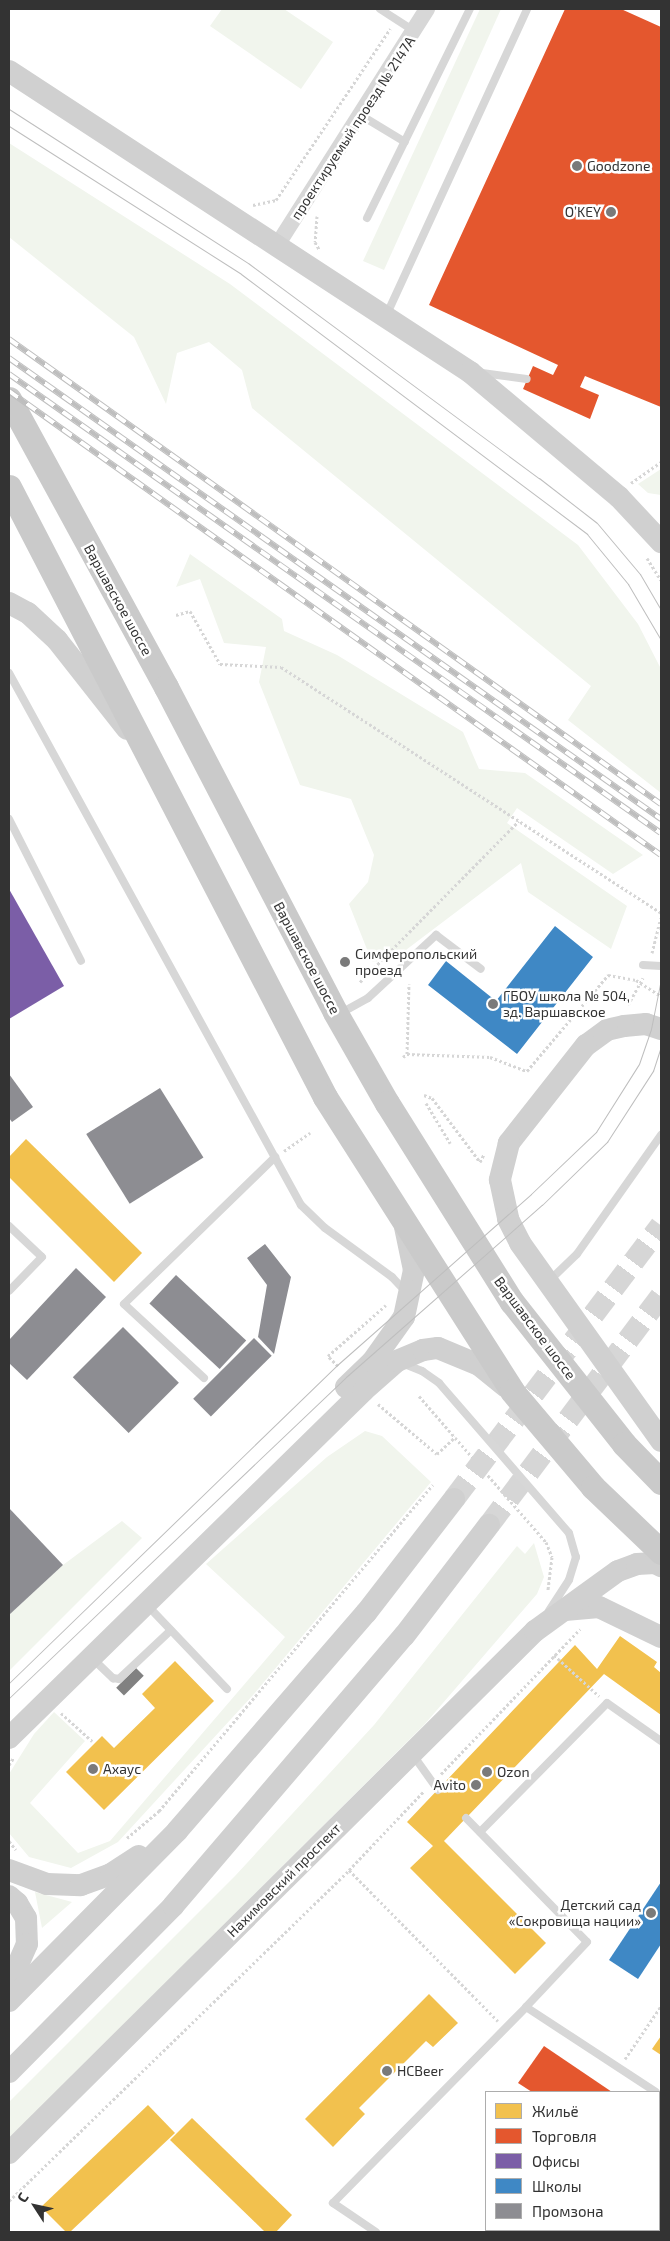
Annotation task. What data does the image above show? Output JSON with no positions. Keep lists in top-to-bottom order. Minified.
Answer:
{"streets":{"main road":["Варшавское шоссе","Нахимовский проспект"],"street":["проектируемый проезд № 2147А"]},"places":["Goodzone","O’KEY","Симферопольский проезд","ГБОУ школа № 504, зд. Варшавское","Ахаус","Ozon","Avito","Детский сад «Сокровища нации»","HCBeer"],"legend":["Жильё","Торговля","Офисы","Школы","Промзона"],"north":"top left"}
